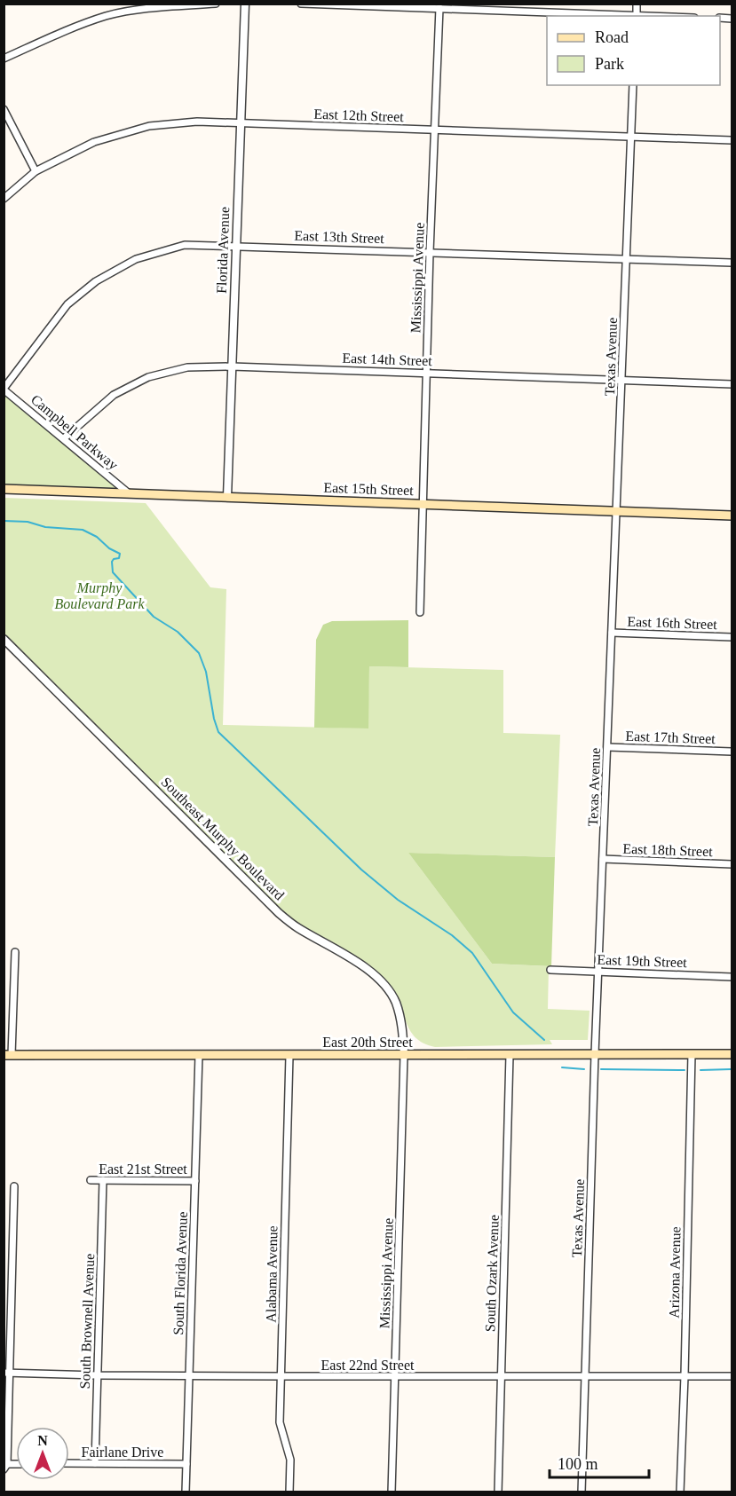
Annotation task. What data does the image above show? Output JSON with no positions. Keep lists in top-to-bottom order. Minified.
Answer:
{"streets":{"main road":["East 15th Street","East 20th Street"],"street":["East 12th Street","East 13th Street","Florida Avenue","Mississippi Avenue","Texas Avenue","East 14th Street","Campbell Parkway","East 16th Street","East 17th Street","Southeast Murphy Boulevard","East 18th Street","East 19th Street","East 21st Street","Arizona Avenue","South Florida Avenue","South Ozark Avenue","Alabama Avenue","South Brownell Avenue","East 22nd Street","Fairlane Drive"]},"crossings":[["East 12th Street","Florida Avenue"],["East 12th Street","Mississippi Avenue"],["East 12th Street","Texas Avenue"],["East 13th Street","Florida Avenue"],["East 13th Street","Mississippi Avenue"],["East 13th Street","Texas Avenue"],["East 13th Street","Campbell Parkway"],["Florida Avenue","East 14th Street"],["Florida Avenue","East 15th Street"],["Mississippi Avenue","East 14th Street"],["Mississippi Avenue","East 15th Street"],["Mississippi Avenue","Southeast Murphy Boulevard"],["Mississippi Avenue","East 20th Street"],["Mississippi Avenue","East 22nd Street"],["Texas Avenue","East 14th Street"],["Texas Avenue","East 15th Street"],["Texas Avenue","East 16th Street"],["Texas Avenue","East 17th Street"],["Texas Avenue","East 18th Street"],["Texas Avenue","East 19th Street"],["Texas Avenue","East 20th Street"],["Texas Avenue","East 22nd Street"],["East 14th Street","Campbell Parkway"],["Campbell Parkway","East 15th Street"],["Southeast Murphy Boulevard","East 20th Street"],["East 20th Street","Arizona Avenue"],["East 20th Street","South Florida Avenue"],["East 20th Street","South Ozark Avenue"],["East 20th Street","Alabama Avenue"],["East 21st Street","South Florida Avenue"],["East 21st Street","South Brownell Avenue"],["Arizona Avenue","East 22nd Street"],["South Florida Avenue","East 22nd Street"],["South Florida Avenue","Fairlane Drive"],["South Ozark Avenue","East 22nd Street"],["Alabama Avenue","East 22nd Street"],["South Brownell Avenue","East 22nd Street"],["South Brownell Avenue","Fairlane Drive"]],"parks":["Murphy Boulevard Park"],"legend":["Road","Park"],"scale_bar":"100 m","north":"top"}
